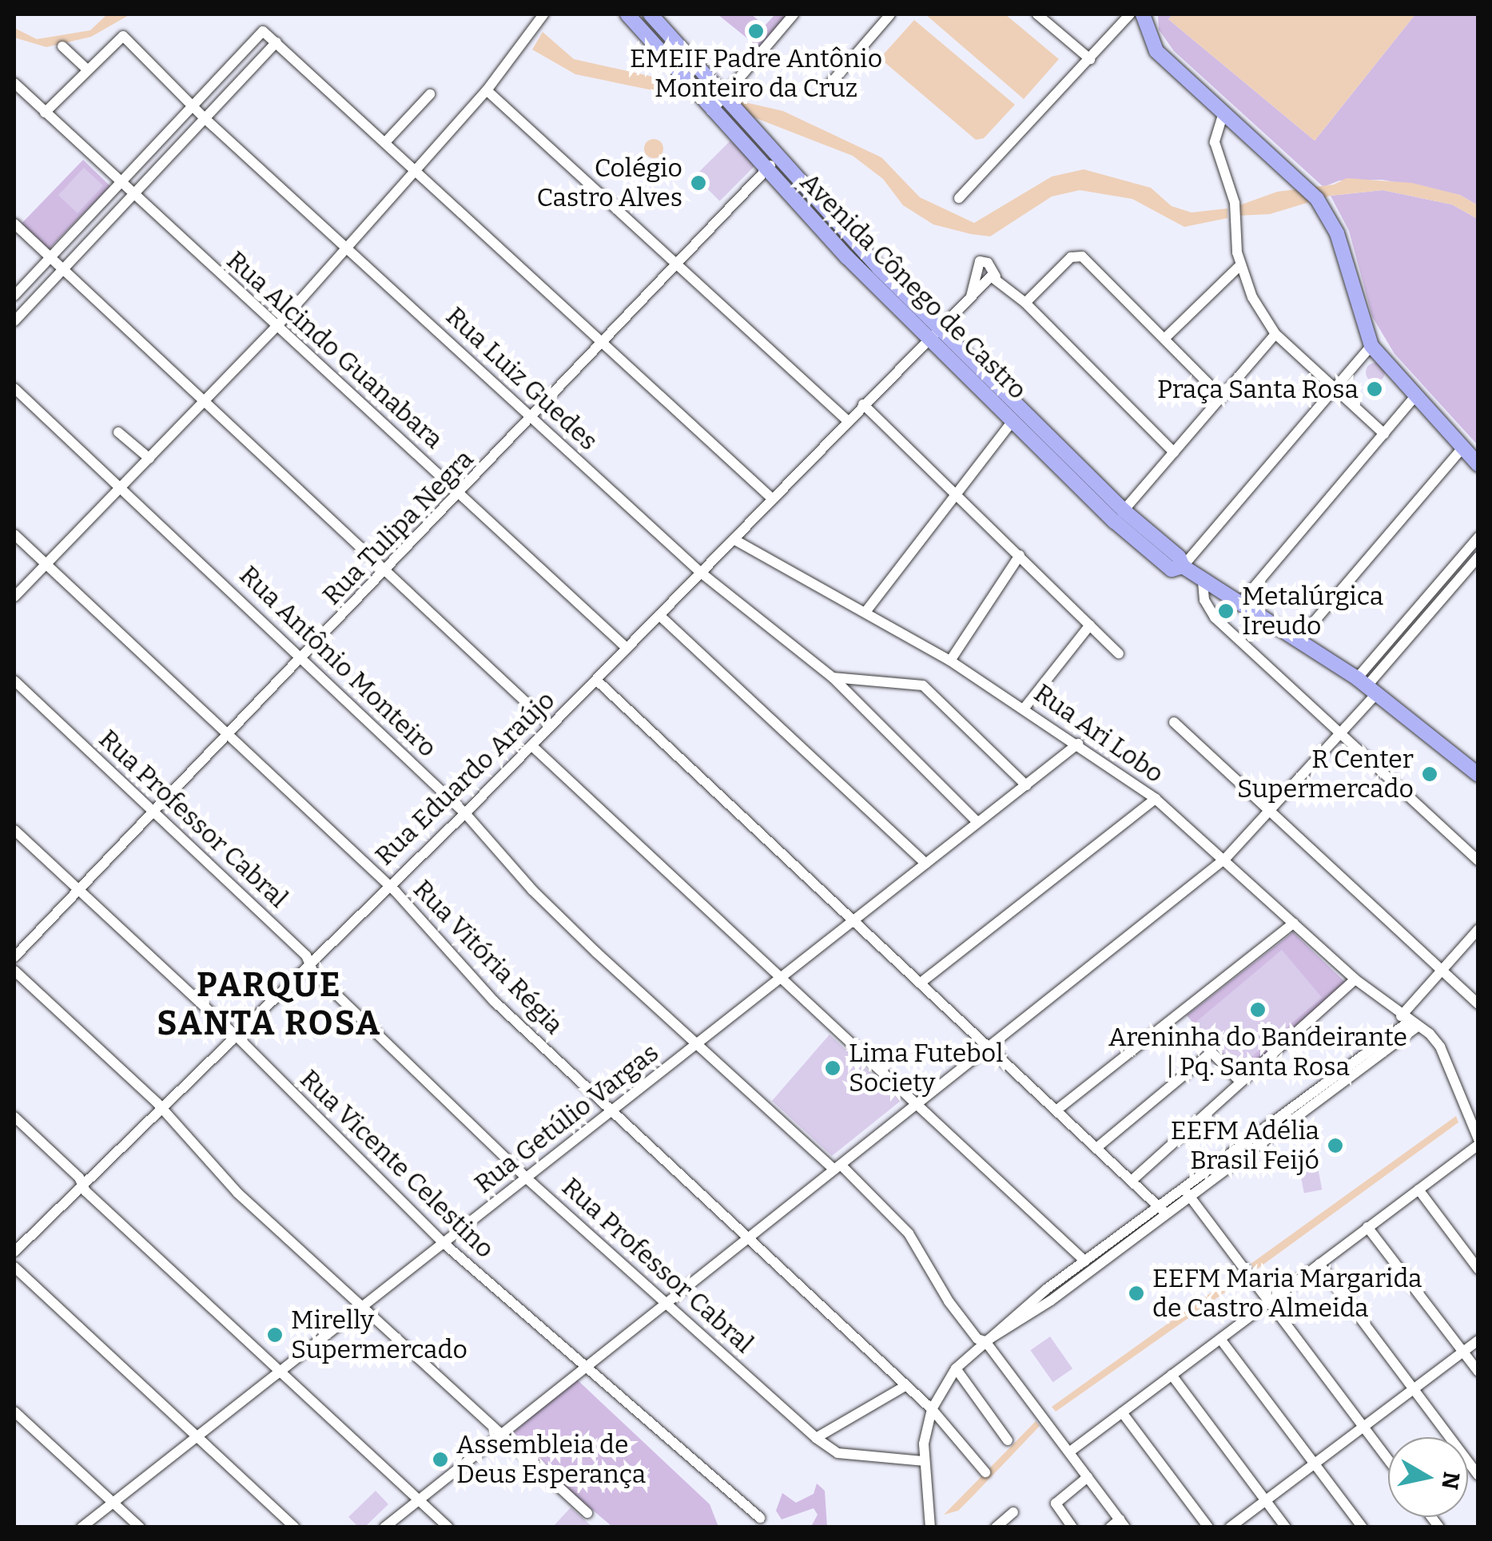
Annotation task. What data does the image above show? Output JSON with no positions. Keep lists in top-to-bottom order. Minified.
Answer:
{"streets":{"main road":["Avenida Cônego de Castro"],"street":["Rua Alcindo Guanabara","Rua Luiz Guedes","Rua Tulipa Negra","Rua Antônio Monteiro","Rua Ari Lobo","Rua Eduardo Araújo","Rua Professor Cabral","Rua Vitória Régia","Rua Getúlio Vargas","Rua Vicente Celestino"]},"crossings":[["Avenida Cônego de Castro","Rua Tulipa Negra"],["Avenida Cônego de Castro","Rua Eduardo Araújo"],["Rua Alcindo Guanabara","Rua Luiz Guedes"],["Rua Alcindo Guanabara","Rua Tulipa Negra"],["Rua Alcindo Guanabara","Rua Eduardo Araújo"],["Rua Luiz Guedes","Rua Tulipa Negra"],["Rua Luiz Guedes","Rua Eduardo Araújo"],["Rua Luiz Guedes","Rua Getúlio Vargas"],["Rua Tulipa Negra","Rua Antônio Monteiro"],["Rua Tulipa Negra","Rua Professor Cabral"],["Rua Tulipa Negra","Rua Vitória Régia"],["Rua Tulipa Negra","Rua Vicente Celestino"],["Rua Antônio Monteiro","Rua Eduardo Araújo"],["Rua Antônio Monteiro","Rua Getúlio Vargas"],["Rua Ari Lobo","Rua Eduardo Araújo"],["Rua Ari Lobo","Rua Getúlio Vargas"],["Rua Eduardo Araújo","Rua Professor Cabral"],["Rua Eduardo Araújo","Rua Vitória Régia"],["Rua Eduardo Araújo","Rua Vicente Celestino"],["Rua Professor Cabral","Rua Getúlio Vargas"],["Rua Vitória Régia","Rua Getúlio Vargas"],["Rua Getúlio Vargas","Rua Vicente Celestino"]],"districts":["PARQUE SANTA ROSA"],"places":["EMEIF Padre Antônio Monteiro da Cruz","Colégio Castro Alves","Praça Santa Rosa","Metalúrgica Ireudo","R Center Supermercado","Areninha do Bandeirante | Pq. Santa Rosa","Lima Futebol Society","EEFM Adélia Brasil Feijó","EEFM Maria Margarida de Castro Almeida","Mirelly Supermercado","Assembleia de Deus Esperança"],"north":"right"}
